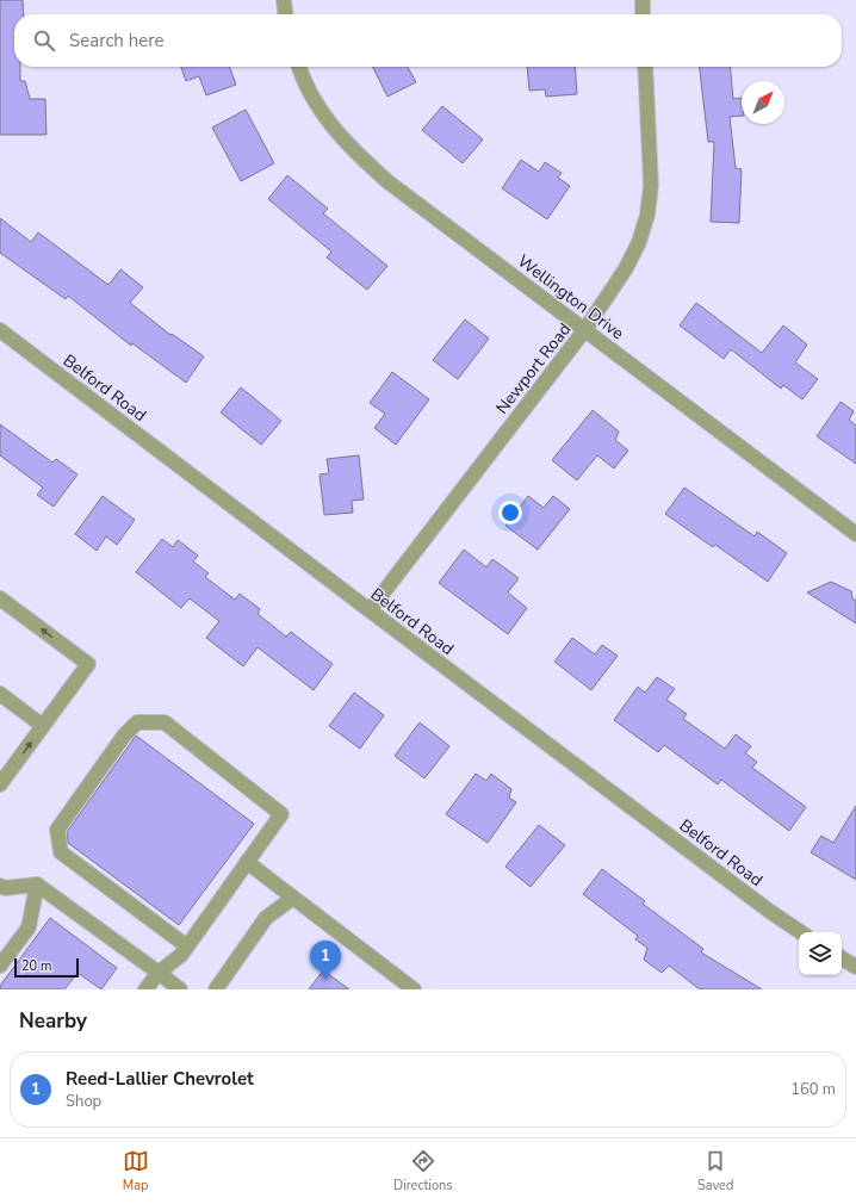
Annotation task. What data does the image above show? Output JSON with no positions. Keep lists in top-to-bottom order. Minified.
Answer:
{"streets":{"street":["Wellington Drive","Newport Road","Belford Road"]},"crossings":[["Wellington Drive","Newport Road"],["Newport Road","Belford Road"]],"scale_bar":"20 m","north":"top right","page":{"search":"Search here","pins":"1","scale":"20 m","heading":"Nearby","list":[{"mark":"1","name":"Reed-Lallier Chevrolet","note":"Shop","value":"160 m"}],"nav":["Map","Directions","Saved"]}}
